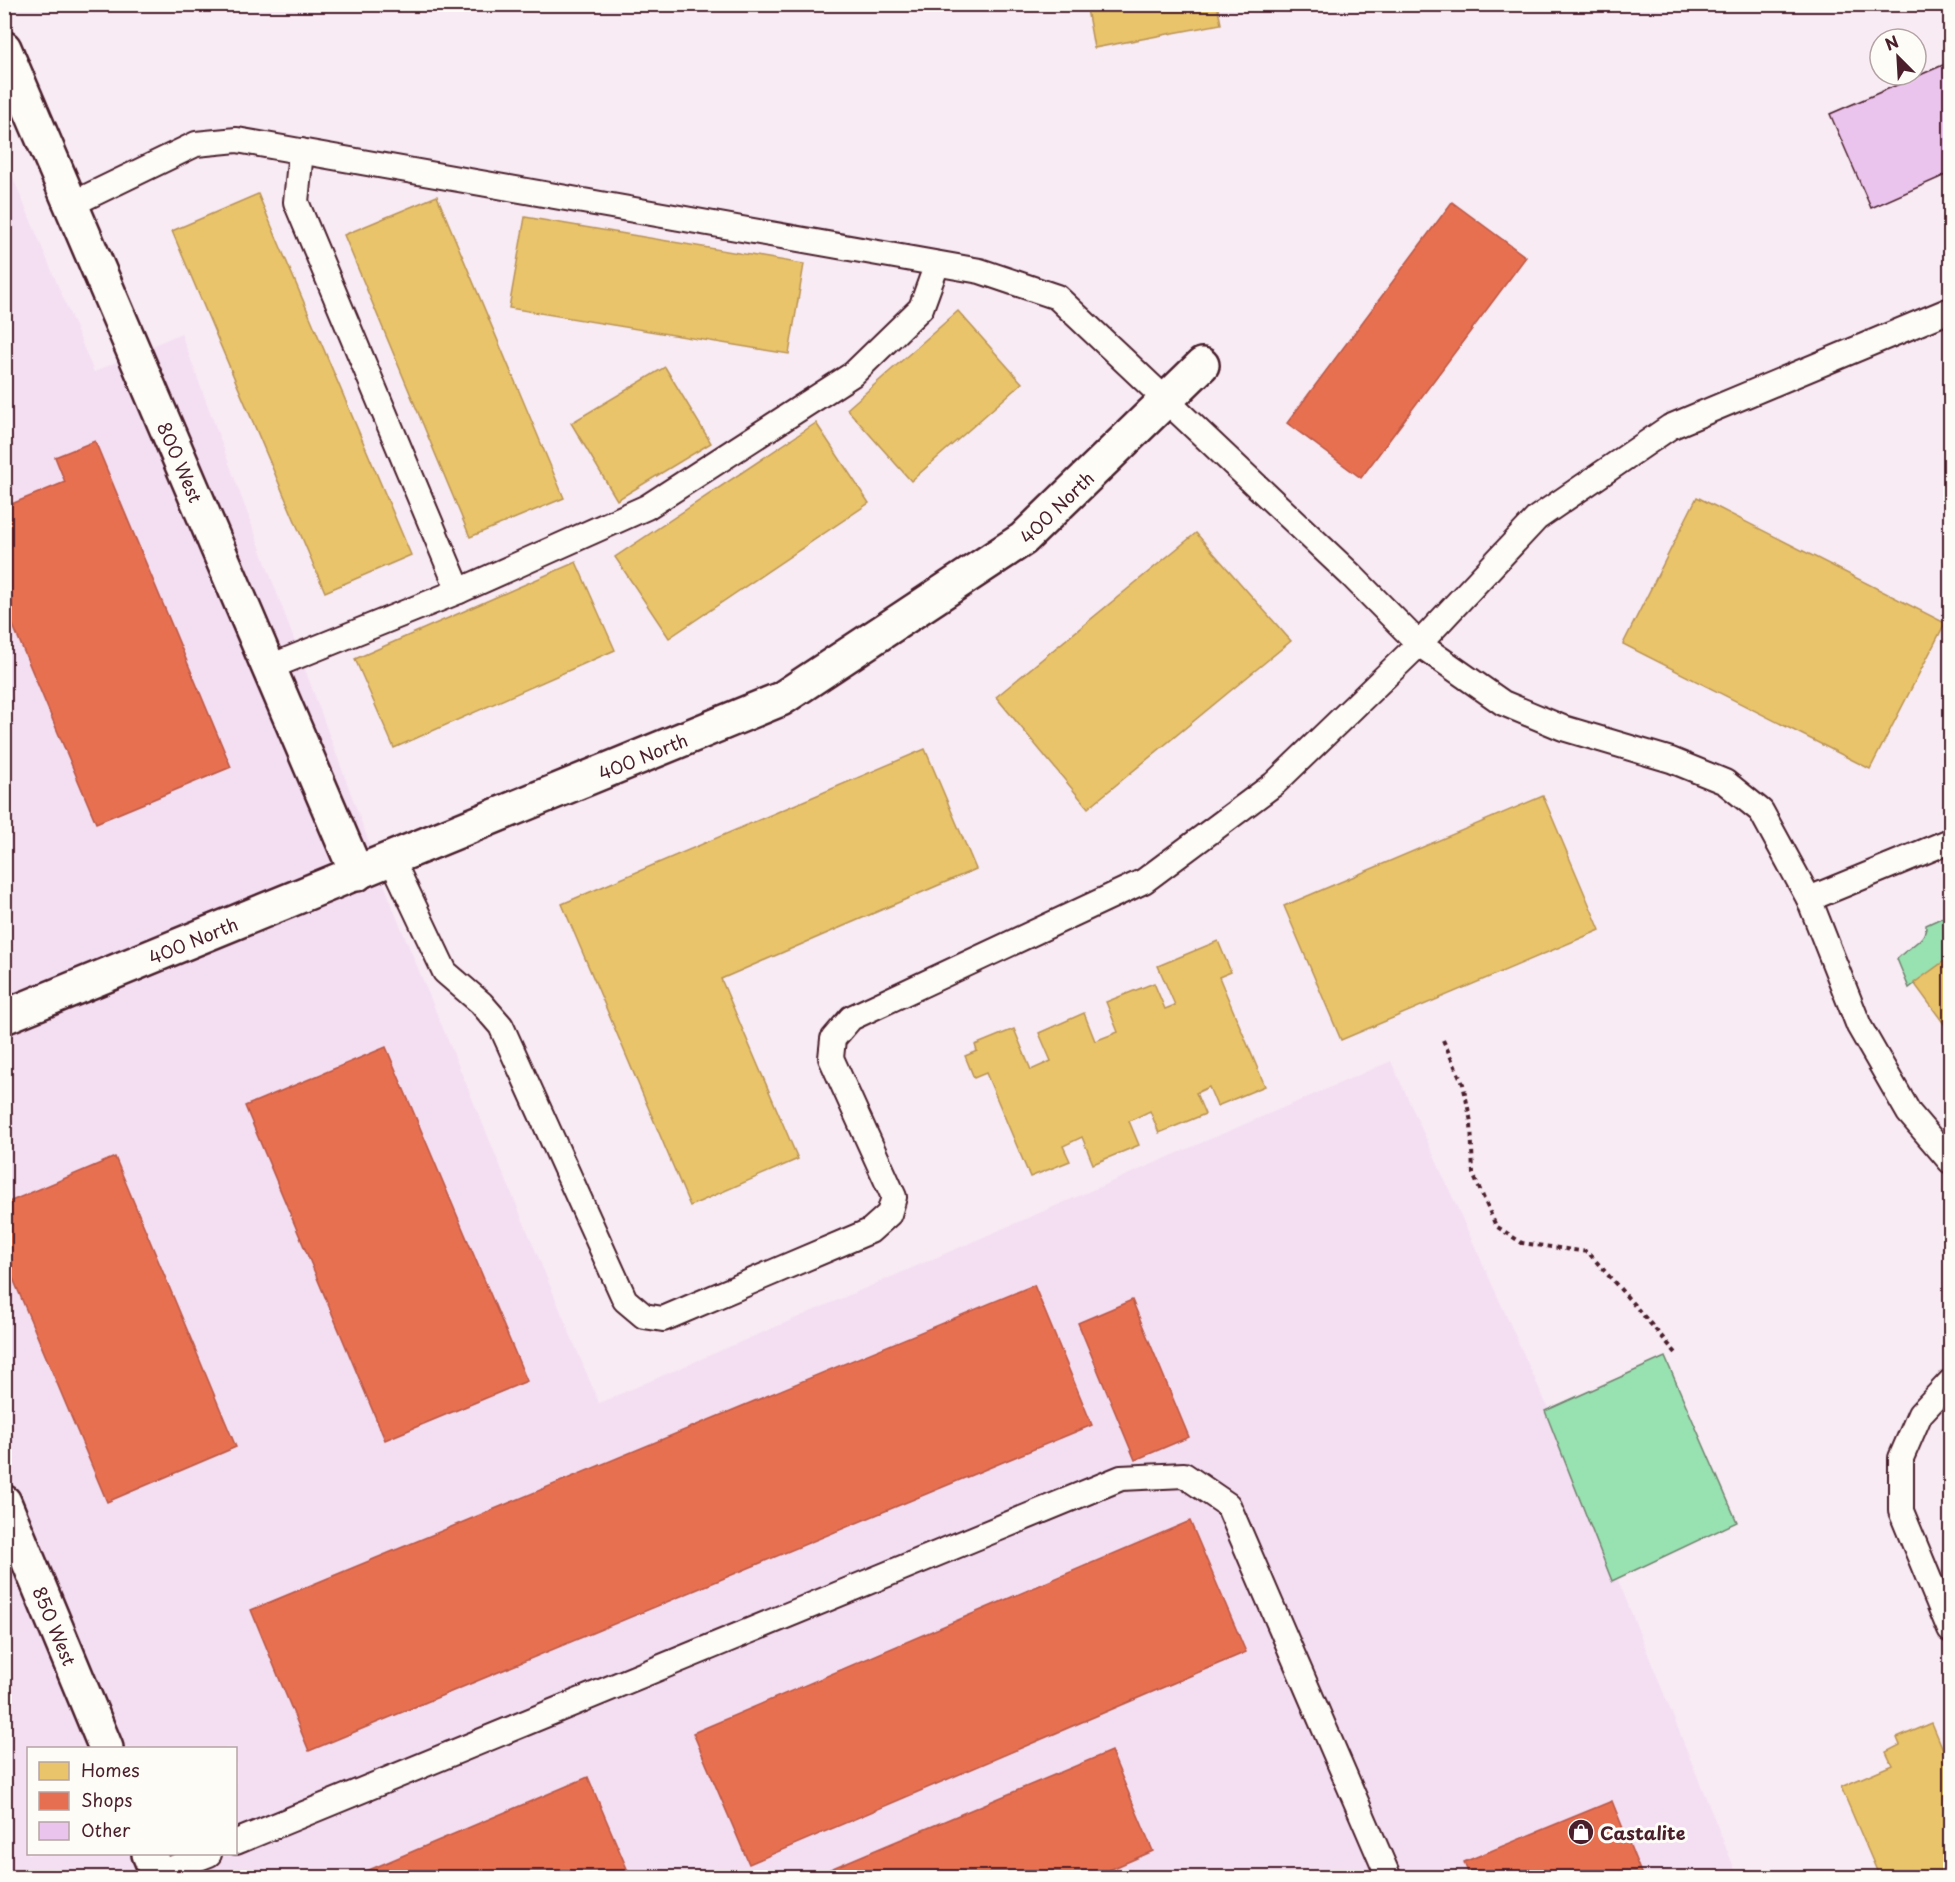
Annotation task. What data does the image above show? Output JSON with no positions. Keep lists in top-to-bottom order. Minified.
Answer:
{"streets":{"street":["800 West","400 North","850 West"]},"crossings":[["800 West","400 North"]],"places":{"shop":["Castalite"]},"legend":["Homes","Shops","Other"],"north":"top left"}
